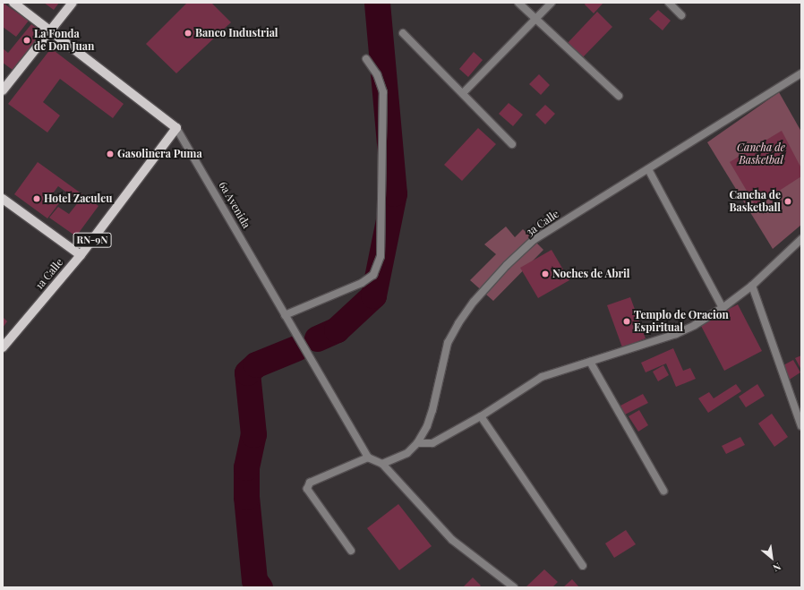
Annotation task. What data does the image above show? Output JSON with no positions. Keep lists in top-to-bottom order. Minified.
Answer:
{"streets":{"main road":["6a Avenida","RN-9N","1a Calle"],"street":["3a Calle"]},"crossings":[["6a Avenida","1a Calle"]],"parks":["Cancha de Basketbal"],"places":["Banco Industrial","La Fonda de Don Juan","Gasolinera Puma","Hotel Zaculeu","Cancha de Basketball","Noches de Abril","Templo de Oracion Espiritual"],"north":"bottom right"}
